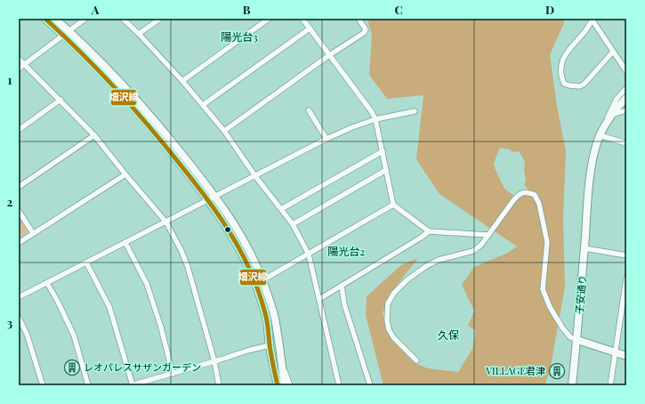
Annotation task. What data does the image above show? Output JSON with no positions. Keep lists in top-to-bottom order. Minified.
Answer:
{"streets":{"street":["子安通り"]},"districts":["陽光台3","陽光台2","久保"],"places":{"building":["レオパレスサザンガーデン","VILLAGE君津"]},"lines":["transit line 畑沢線"],"grid":{"columns":["A","B","C","D"],"rows":["1","2","3"]}}
